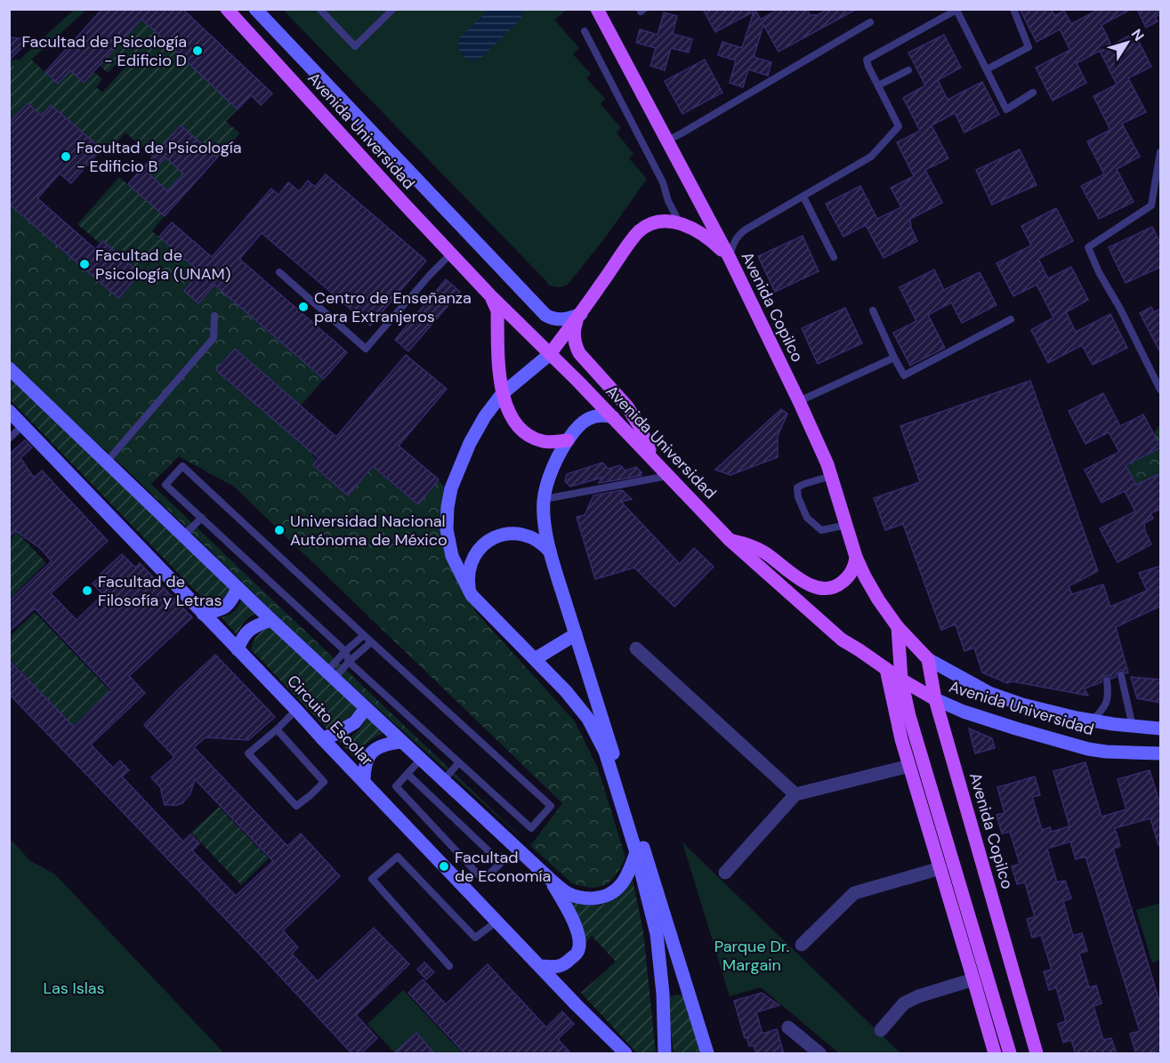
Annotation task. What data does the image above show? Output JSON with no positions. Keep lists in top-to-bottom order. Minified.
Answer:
{"streets":{"main road":["Avenida Universidad","Avenida Copilco"],"street":["Circuito Escolar"]},"crossings":[["Avenida Universidad","Avenida Copilco"]],"parks":["Parque Dr. Margain","Las Islas"],"places":["Facultad de Psicología - Edificio D","Facultad de Psicología - Edificio B","Facultad de Psicología (UNAM)","Centro de Enseñanza para Extranjeros","Universidad Nacional Autónoma de México","Facultad de Filosofía y Letras","Facultad de Economía"],"north":"top right"}
